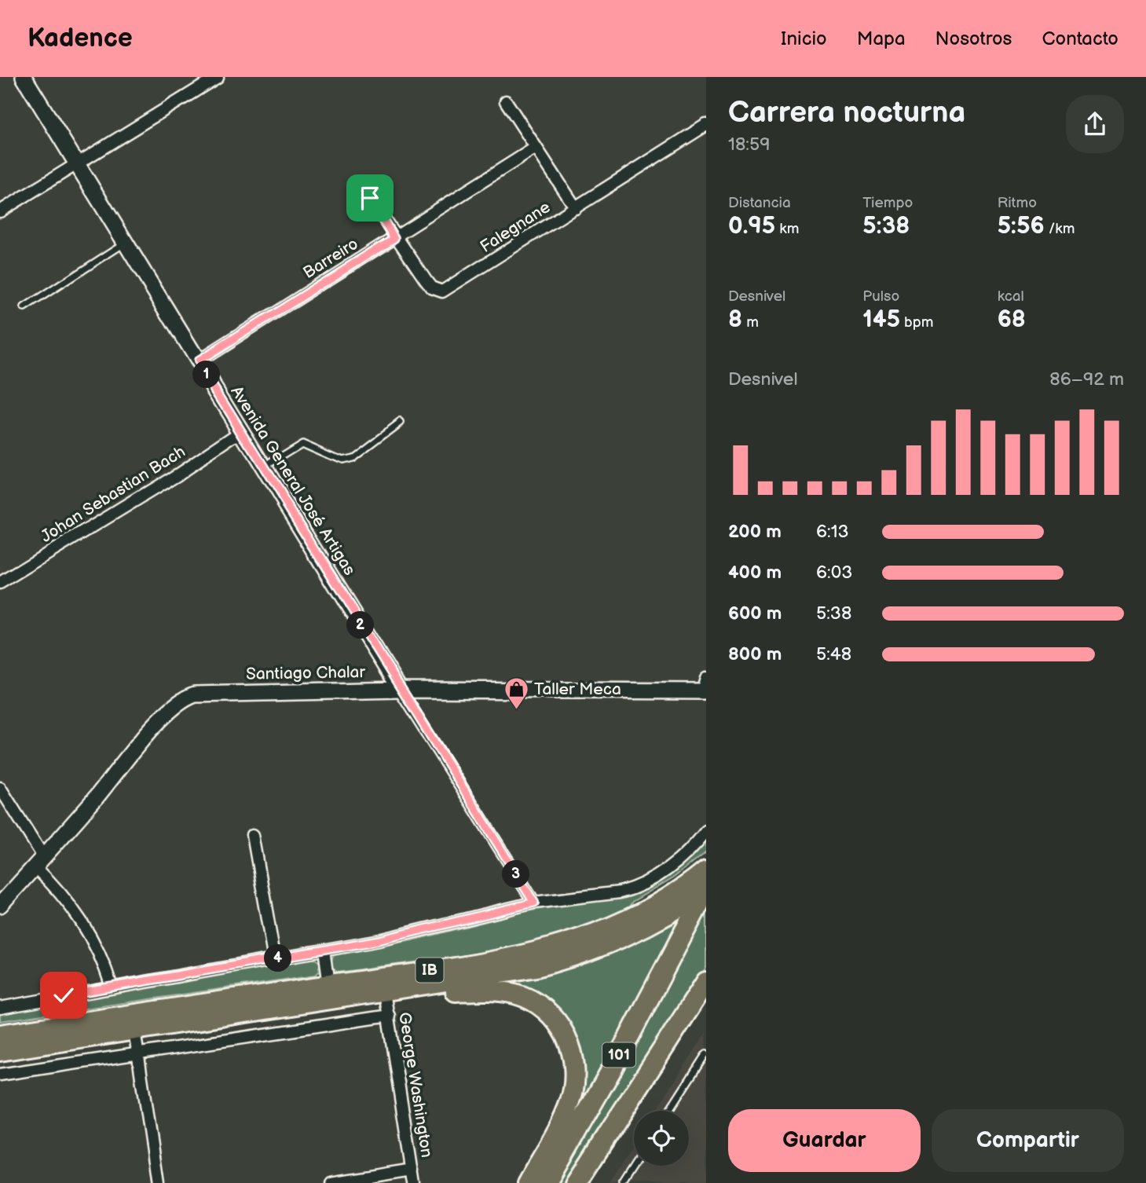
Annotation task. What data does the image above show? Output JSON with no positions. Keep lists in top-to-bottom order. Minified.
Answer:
{"streets":{"highway":["IB","101"],"street":["Falegnane","Barreiro","Avenida General José Artigas","Johan Sebastian Bach","Santiago Chalar","George Washington"]},"crossings":[["Falegnane","Barreiro"],["Barreiro","Avenida General José Artigas"],["Avenida General José Artigas","Johan Sebastian Bach"],["Avenida General José Artigas","Santiago Chalar"],["IB","101"],["IB","George Washington"]],"places":{"shop":["Taller Meca"]},"page":{"header":"Kadence","nav":["Inicio","Mapa","Nosotros","Contacto"],"heading":["Carrera nocturna","18:59"],"stats":[["Distancia","0.95 km"],["Tiempo","5:38"],["Ritmo","5:56 /km"],["Desnivel","8 m"],["Pulso","145 bpm"],["kcal","68"]],"chart":["Desnivel","86–92 m"],"pins":["1","2","3","4"],"list":[{"name":"200 m","note":"6:13"},{"name":"400 m","note":"6:03"},{"name":"600 m","note":"5:38"},{"name":"800 m","note":"5:48"}],"buttons":["Guardar","Compartir"]}}
